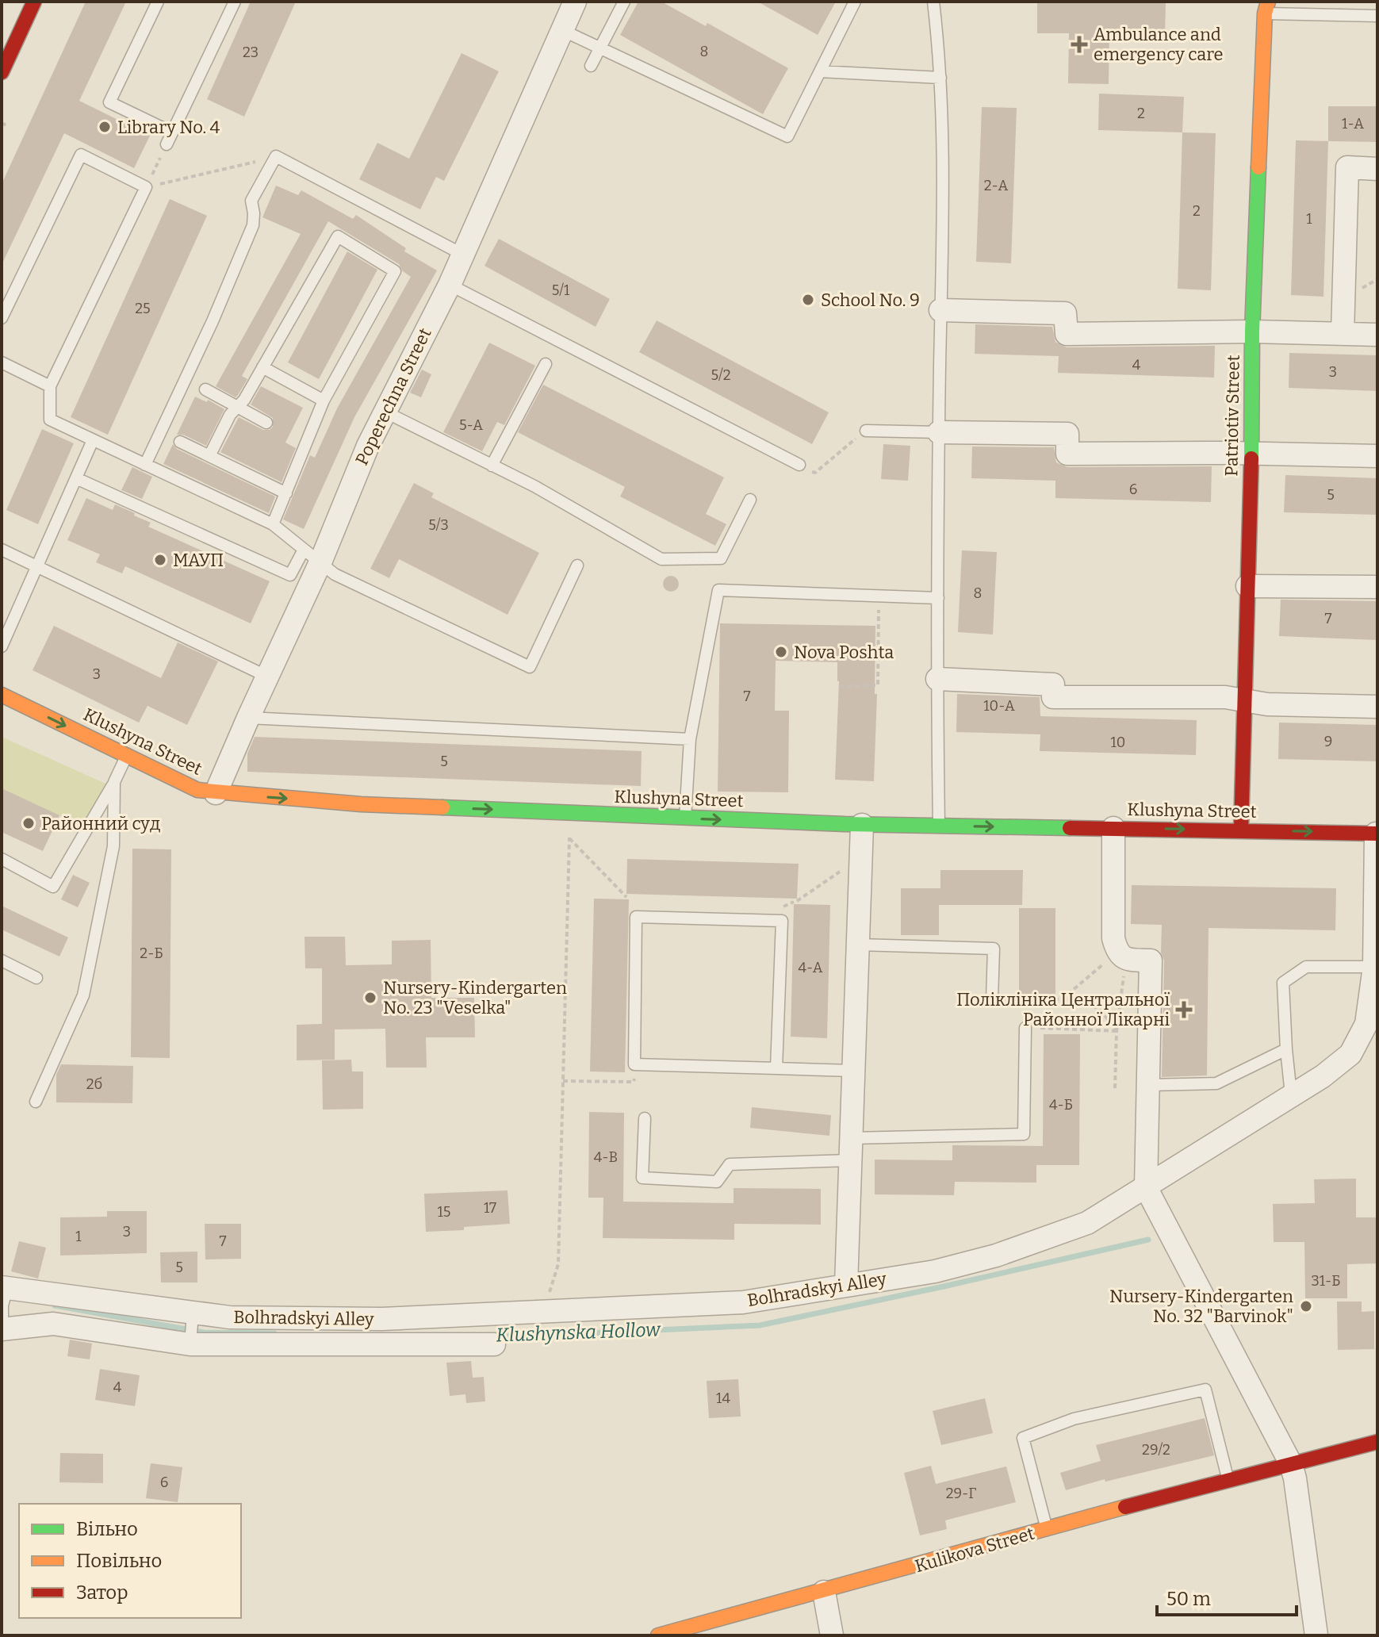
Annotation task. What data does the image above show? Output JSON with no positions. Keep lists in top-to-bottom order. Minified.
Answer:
{"streets":{"street":["Poperechna Street","Patriotiv Street","Klushyna Street","Bolhradskyi Alley","Kulikova Street"]},"crossings":[["Poperechna Street","Klushyna Street"],["Patriotiv Street","Klushyna Street"],["Klushyna Street","Bolhradskyi Alley"]],"one_way":["Klushyna Street"],"water":["Klushynska Hollow"],"places":{"health":["Ambulance and emergency care","Поліклініка Центральної Районної Лікарні"],"other":["Library No. 4","School No. 9","МАУП","Nova Poshta","Районний суд","Nursery-Kindergarten No. 23 \"Veselka\"","Nursery-Kindergarten No. 32 \"Barvinok\""]},"house_numbers":["8","23","2","1-А","2-А","2","1","5/1","25","4","3","5/2","5-А","6","5","5/3","8","7","3","7","10-А","9","10","5","2-Б","4-А","2б","4-Б","4-В","17","15","3","1","7","5","31-Б","4","14","29/2","6","29-Г"],"legend":["Вільно","Повільно","Затор"],"scale_bar":"50 m"}
